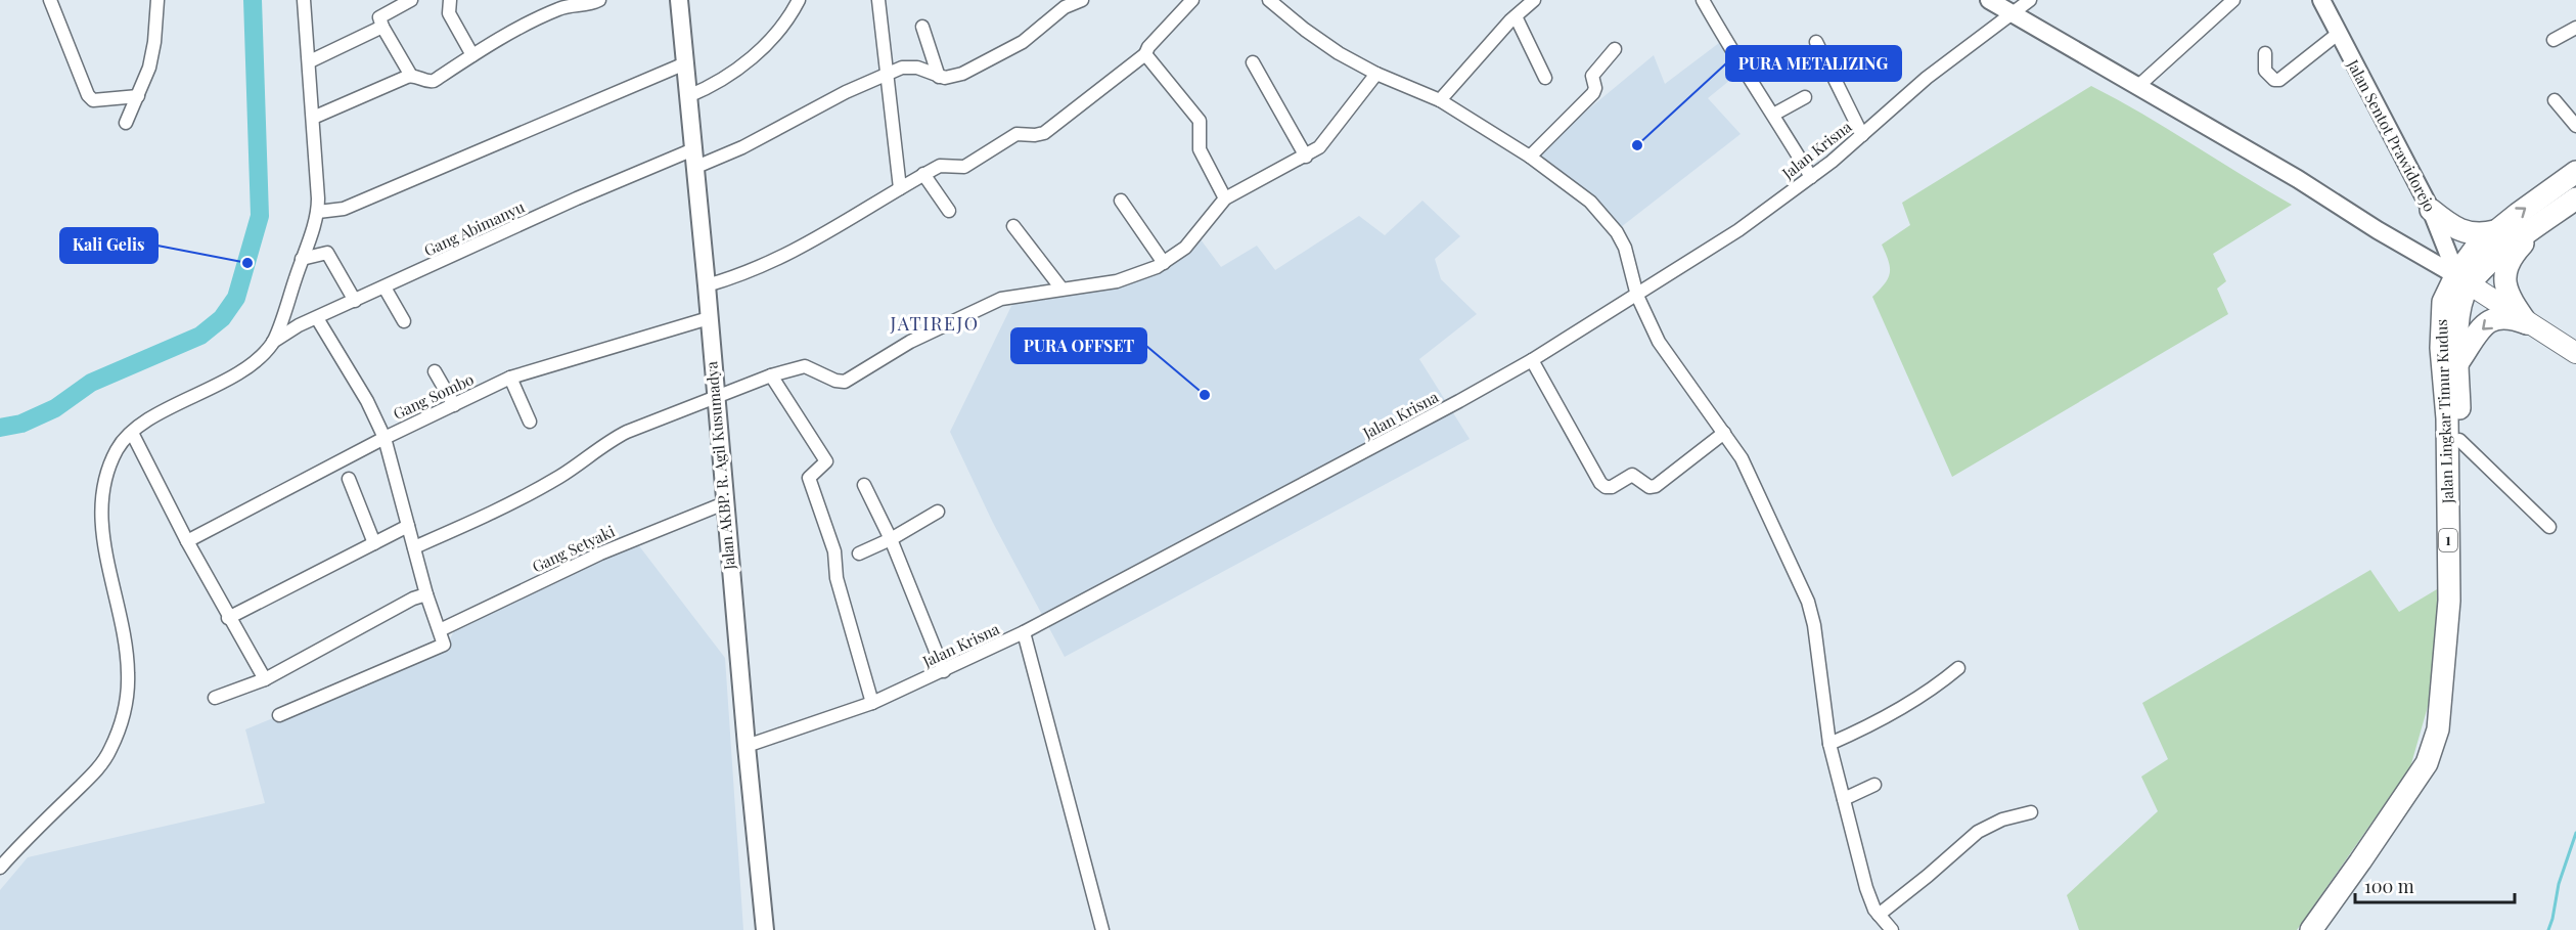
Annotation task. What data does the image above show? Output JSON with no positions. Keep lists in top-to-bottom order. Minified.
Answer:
{"streets":{"highway":["Jalan Lingkar Timur Kudus","1"],"main road":["Jalan Sentot Prawidorejo","Jalan AKBP. R. Agil Kusumadya"],"street":["Jalan Krisna","Gang Abimanyu","Gang Sombo","Gang Setyaki"]},"crossings":[["Jalan Sentot Prawidorejo","Jalan Lingkar Timur Kudus"],["Jalan Krisna","Jalan AKBP. R. Agil Kusumadya"],["Gang Abimanyu","Jalan AKBP. R. Agil Kusumadya"],["Gang Sombo","Jalan AKBP. R. Agil Kusumadya"],["Jalan AKBP. R. Agil Kusumadya","Gang Setyaki"]],"districts":["JATIREJO"],"places":["PURA METALIZING","Kali Gelis","PURA OFFSET"],"scale_bar":"100 m"}
